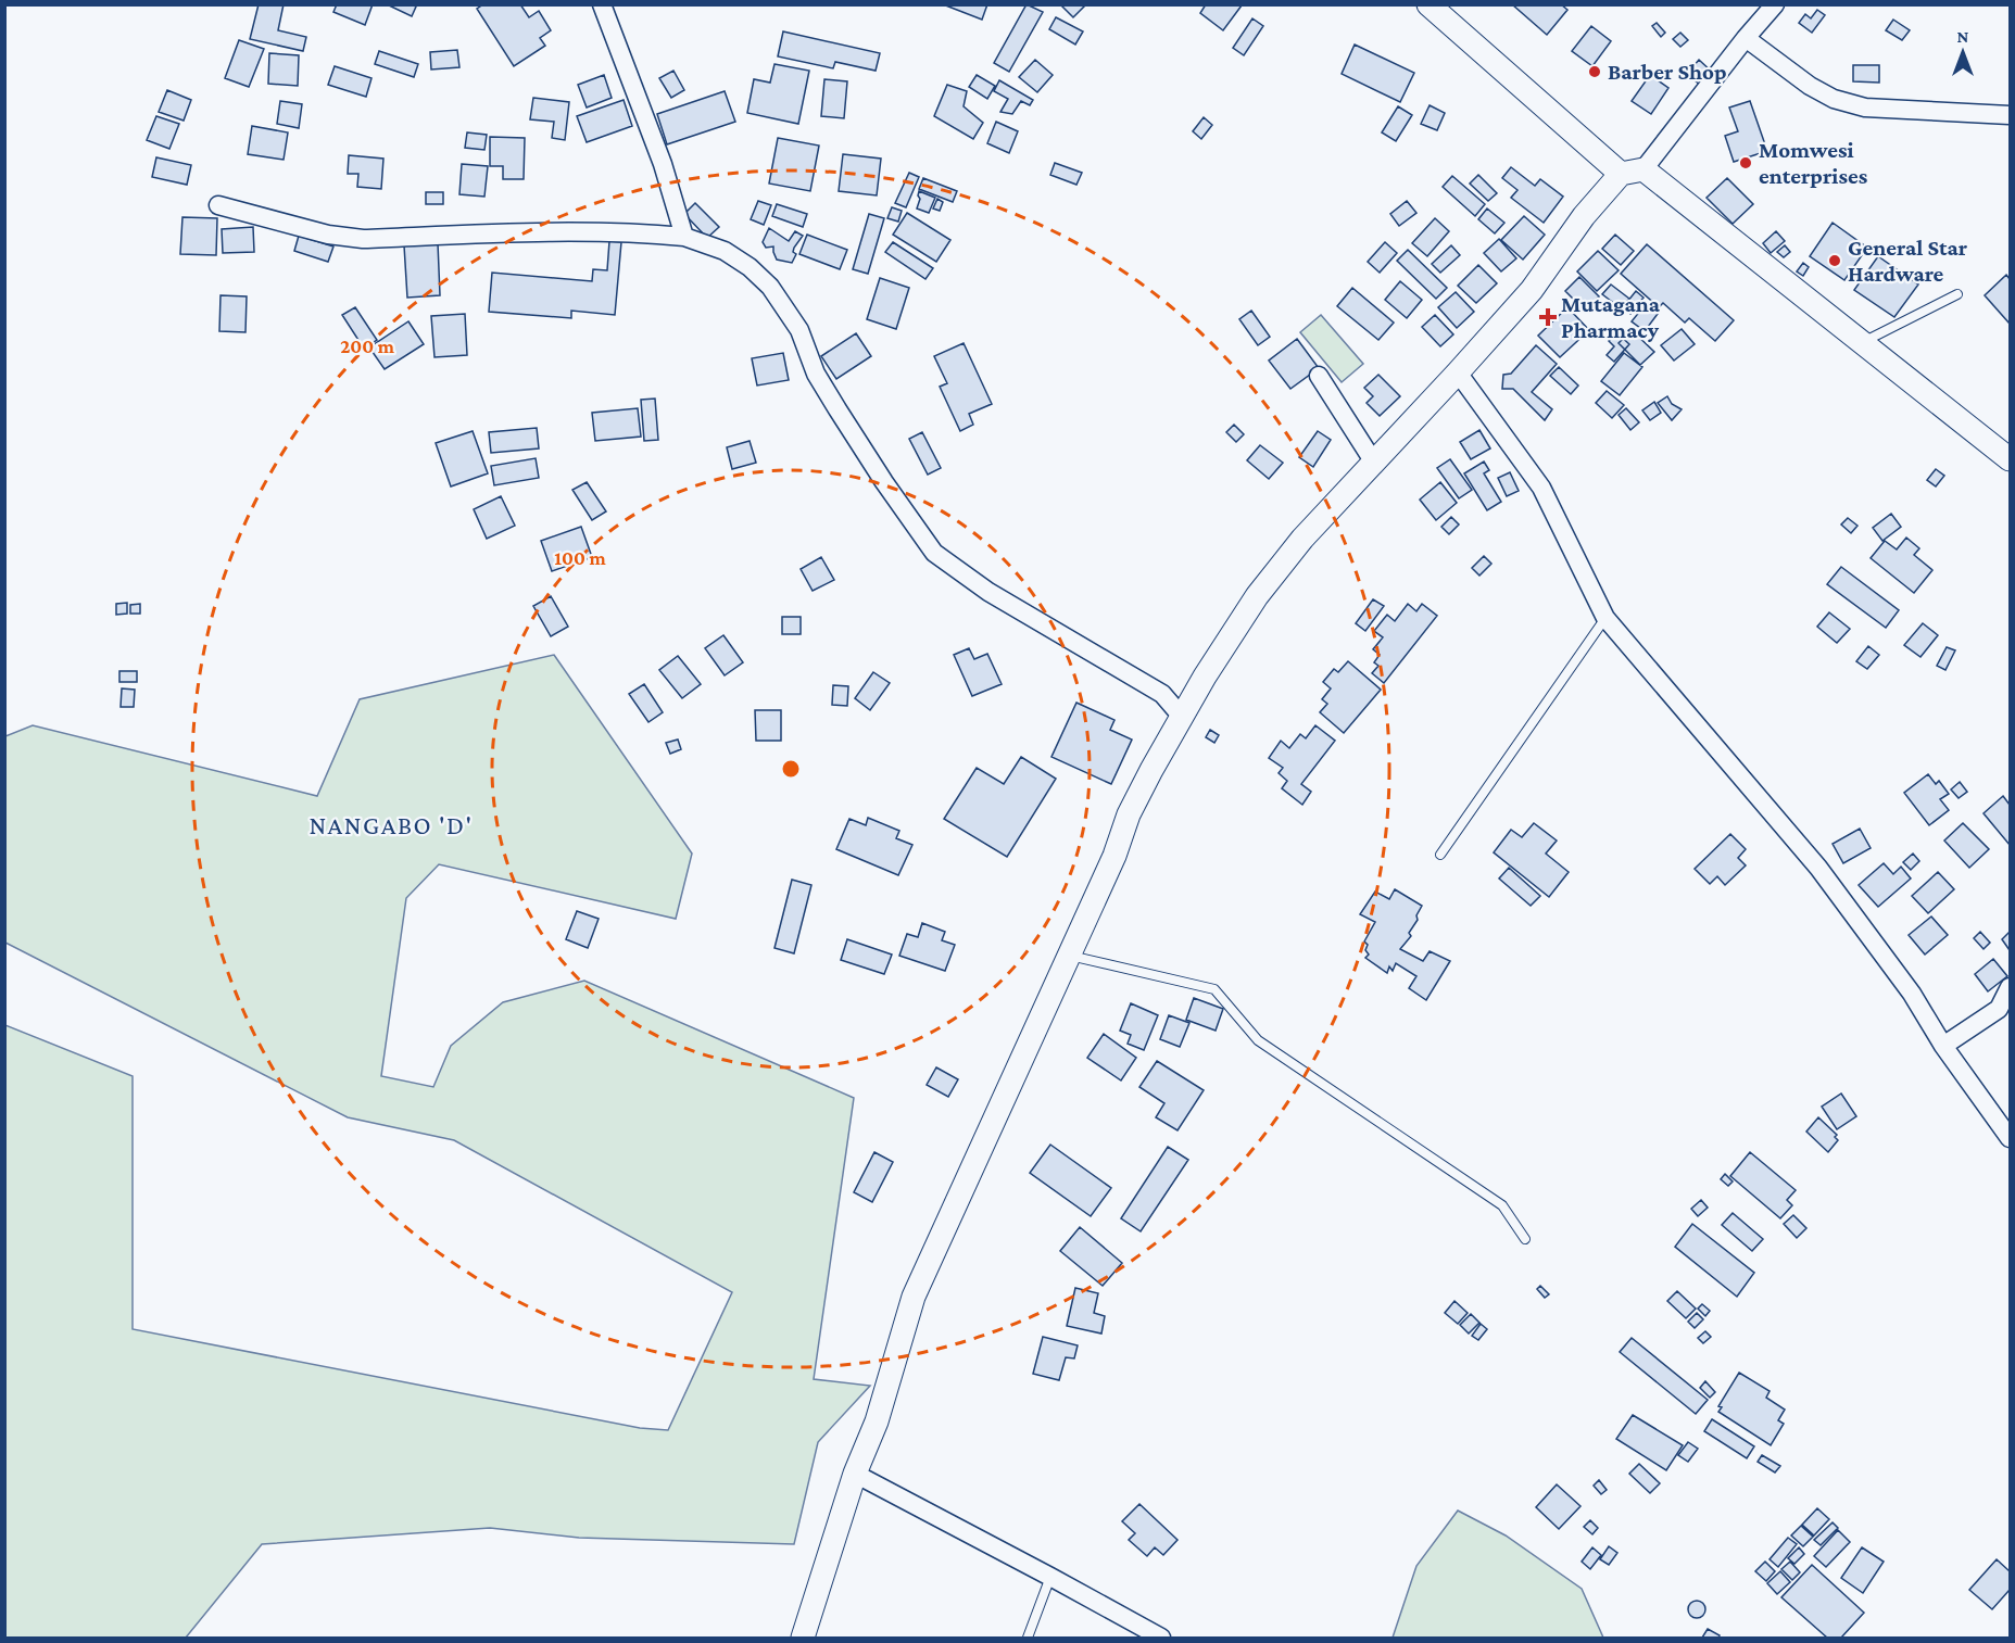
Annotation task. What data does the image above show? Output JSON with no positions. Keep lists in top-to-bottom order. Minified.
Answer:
{"districts":["NANGABO 'D'"],"places":{"other":["Barber Shop","Momwesi enterprises","General Star Hardware"],"health":["Mutagana Pharmacy"]},"north":"top","rings":["200 m","100 m"]}
